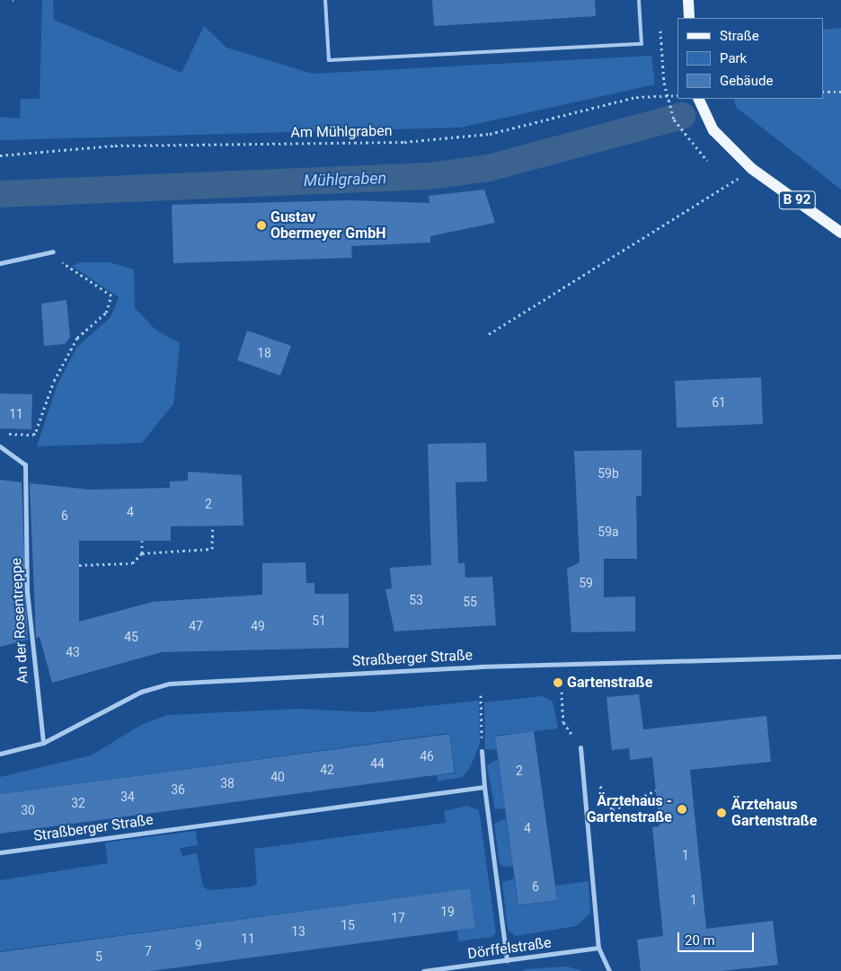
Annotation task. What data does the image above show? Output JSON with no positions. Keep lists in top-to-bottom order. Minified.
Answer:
{"streets":{"main road":["B 92"],"street":["An der Rosentreppe","Straßberger Straße","Dörffelstraße"],"path":["Am Mühlgraben"]},"crossings":[["An der Rosentreppe","Straßberger Straße"]],"water":["Mühlgraben"],"places":["Gustav Obermeyer GmbH","Gartenstraße","Ärztehaus - Gartenstraße","Ärztehaus Gartenstraße"],"house_numbers":["18","61","11","59b","2","4","6","59a","59","53","55","51","47","49","45","43","46","44","42","2","40","38","36","34","32","30","4","1","6","1","19","17","15","13","11","9","7","5"],"legend":["Straße","Park","Gebäude"],"scale_bar":"20 m"}
